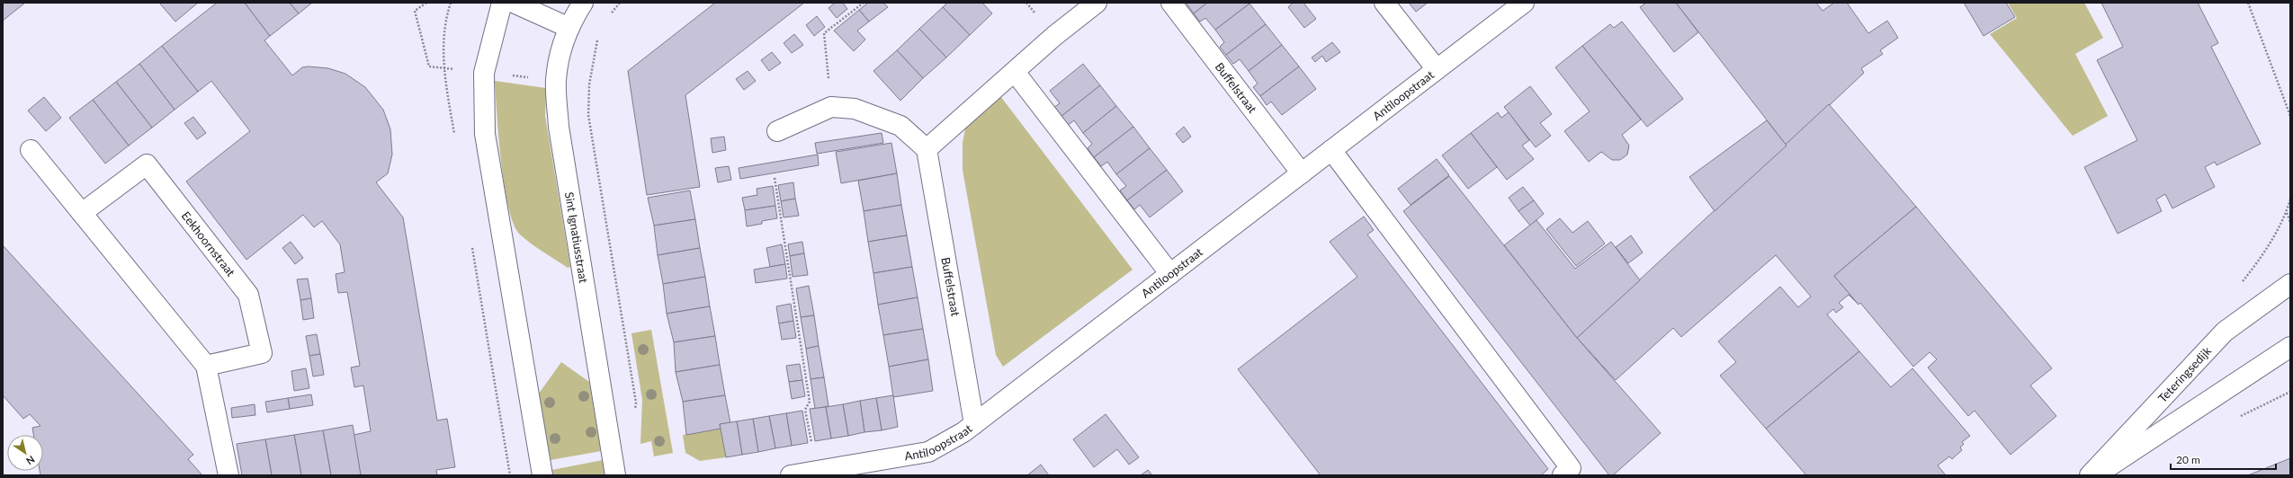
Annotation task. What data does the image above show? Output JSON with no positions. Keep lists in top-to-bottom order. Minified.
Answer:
{"streets":{"street":["Buffelstraat","Antiloopstraat","Sint Ignatiusstraat","Eekhoornstraat","Teteringsedijk"]},"crossings":[["Buffelstraat","Antiloopstraat"]],"scale_bar":"20 m","north":"bottom right"}
